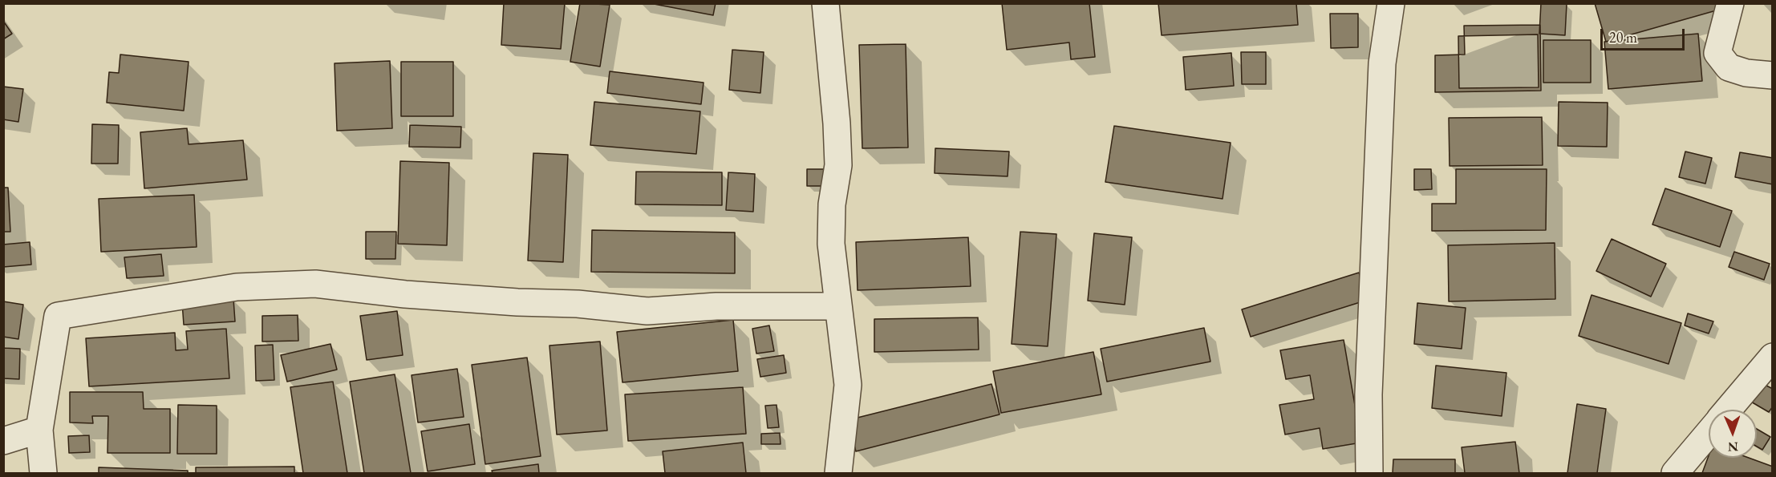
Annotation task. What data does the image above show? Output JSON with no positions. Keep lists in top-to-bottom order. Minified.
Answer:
{"scale_bar":"20 m","north":"bottom"}
